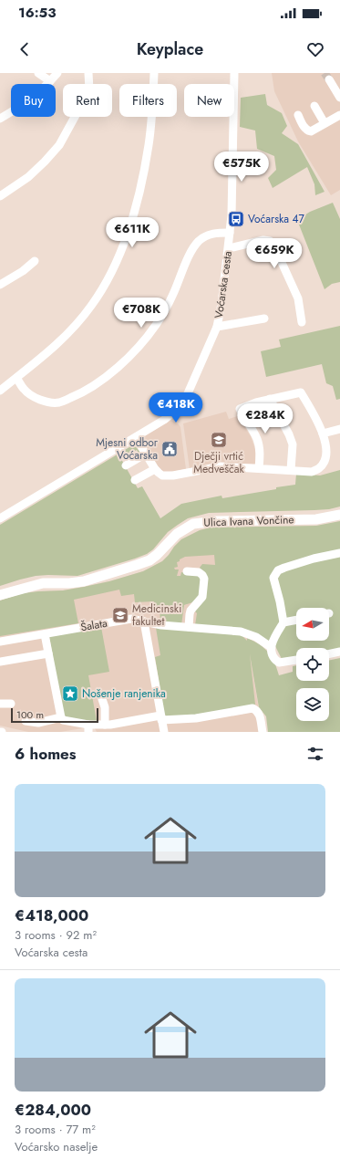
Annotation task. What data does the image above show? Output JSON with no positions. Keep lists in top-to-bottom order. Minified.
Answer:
{"streets":{"main road":["Ulica Ivana Vončine"],"street":["Voćarska cesta","Šalata"]},"places":{"bus stop":["Voćarska 47"],"school or university":["Dječji vrtić Medveščak","Medicinski fakultet"],"public building":["Mjesni odbor Voćarska"],"place":["Nošenje ranjenika"]},"scale_bar":"100 m","north":"left","page":{"status":"16:53","header":"Keyplace","chip":["Buy","Rent","Filters","New"],"price":["€575K","€611K","€659K","€708K","€418K","€284K"],"scale":"100 m","heading":"6 homes","list":[{"name":"€418,000","note":"3 rooms · 92 m² · Voćarska cesta"},{"name":"€284,000","note":"3 rooms · 77 m² · Voćarsko naselje"}]}}
